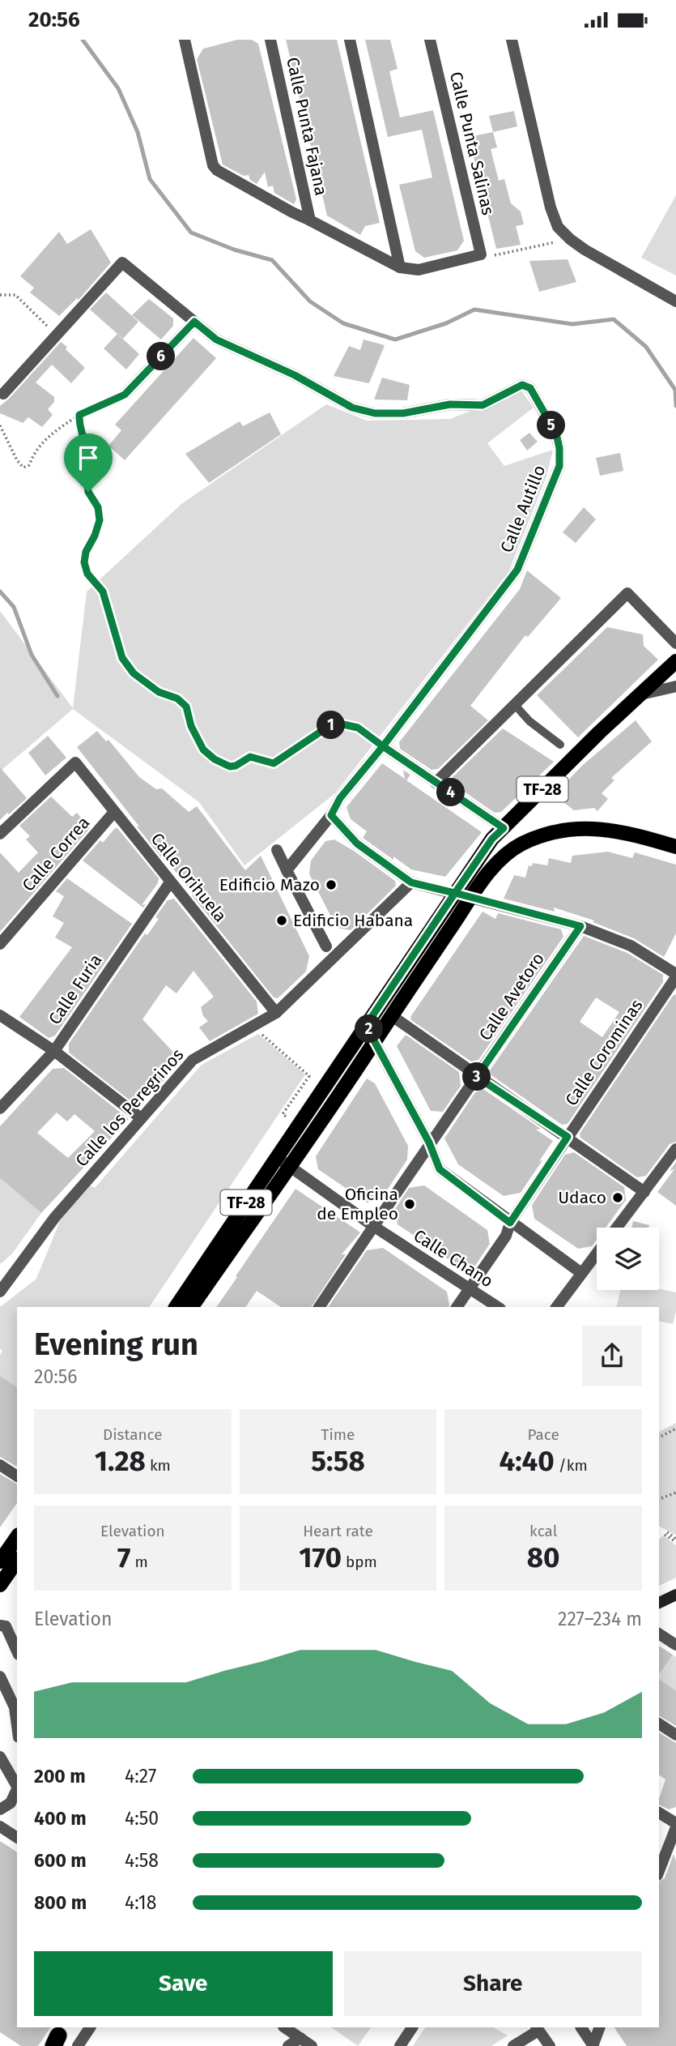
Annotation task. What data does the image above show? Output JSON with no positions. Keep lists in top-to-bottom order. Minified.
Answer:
{"streets":{"main road":["TF-28"],"street":["Calle Punta Fajana","Calle Punta Salinas","Calle Autillo","Calle Correa","Calle Orihuela","Calle Furia","Calle Avetoro","Calle Corominas","Calle los Peregrinos","Calle Chano"]},"crossings":[["TF-28","Calle Chano"],["Calle Correa","Calle Orihuela"],["Calle Orihuela","Calle Furia"],["Calle Orihuela","Calle los Peregrinos"],["Calle Avetoro","Calle Chano"],["Calle Corominas","Calle Chano"]],"places":["Edificio Mazo","Edificio Habana","Udaco","Oficina de Empleo"],"page":{"status":"20:56","pins":["6","5","1","4","2","3"],"heading":["Evening run","20:56"],"stats":[["Distance","1.28 km"],["Time","5:58"],["Pace","4:40 /km"],["Elevation","7 m"],["Heart rate","170 bpm"],["kcal","80"]],"chart":["Elevation","227–234 m"],"list":[{"name":"200 m","note":"4:27"},{"name":"400 m","note":"4:50"},{"name":"600 m","note":"4:58"},{"name":"800 m","note":"4:18"}],"buttons":["Save","Share"]}}
